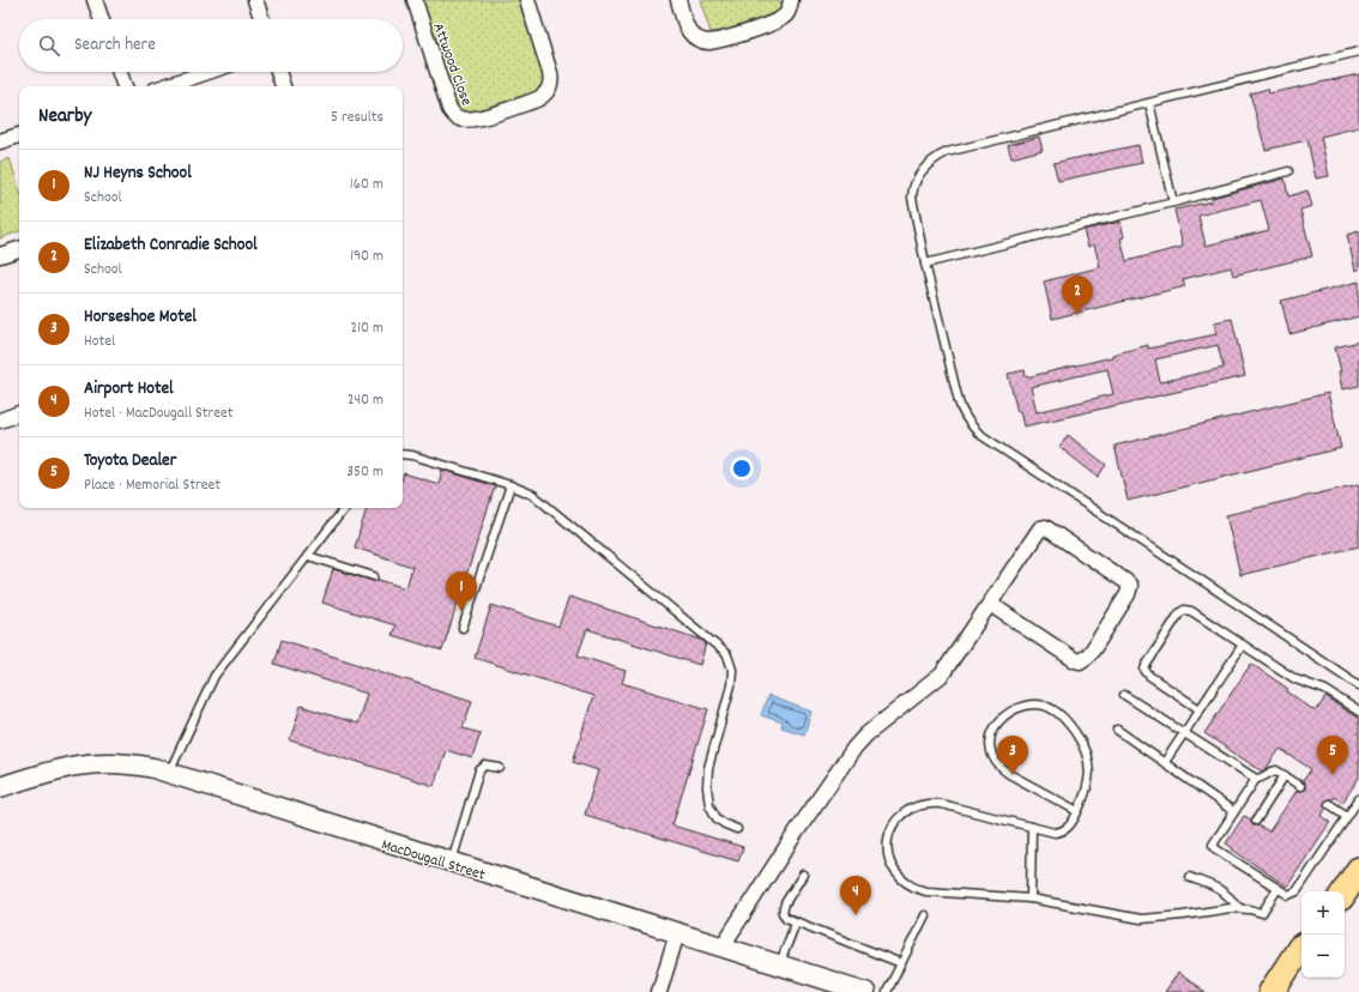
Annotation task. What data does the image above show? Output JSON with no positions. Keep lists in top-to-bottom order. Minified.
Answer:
{"streets":{"street":["Attwood Close","MacDougall Street"]},"page":{"search":"Search here","heading":["Nearby","5 results"],"list":[{"mark":"1","name":"NJ Heyns School","note":"School","value":"160 m"},{"mark":"2","name":"Elizabeth Conradie School","note":"School","value":"190 m"},{"mark":"3","name":"Horseshoe Motel","note":"Hotel","value":"210 m"},{"mark":"4","name":"Airport Hotel","note":"Hotel · MacDougall Street","value":"240 m"},{"mark":"5","name":"Toyota Dealer","note":"Place · Memorial Street","value":"350 m"}],"pins":["2","1","3","5","4"],"map_buttons":["+","−"]}}
